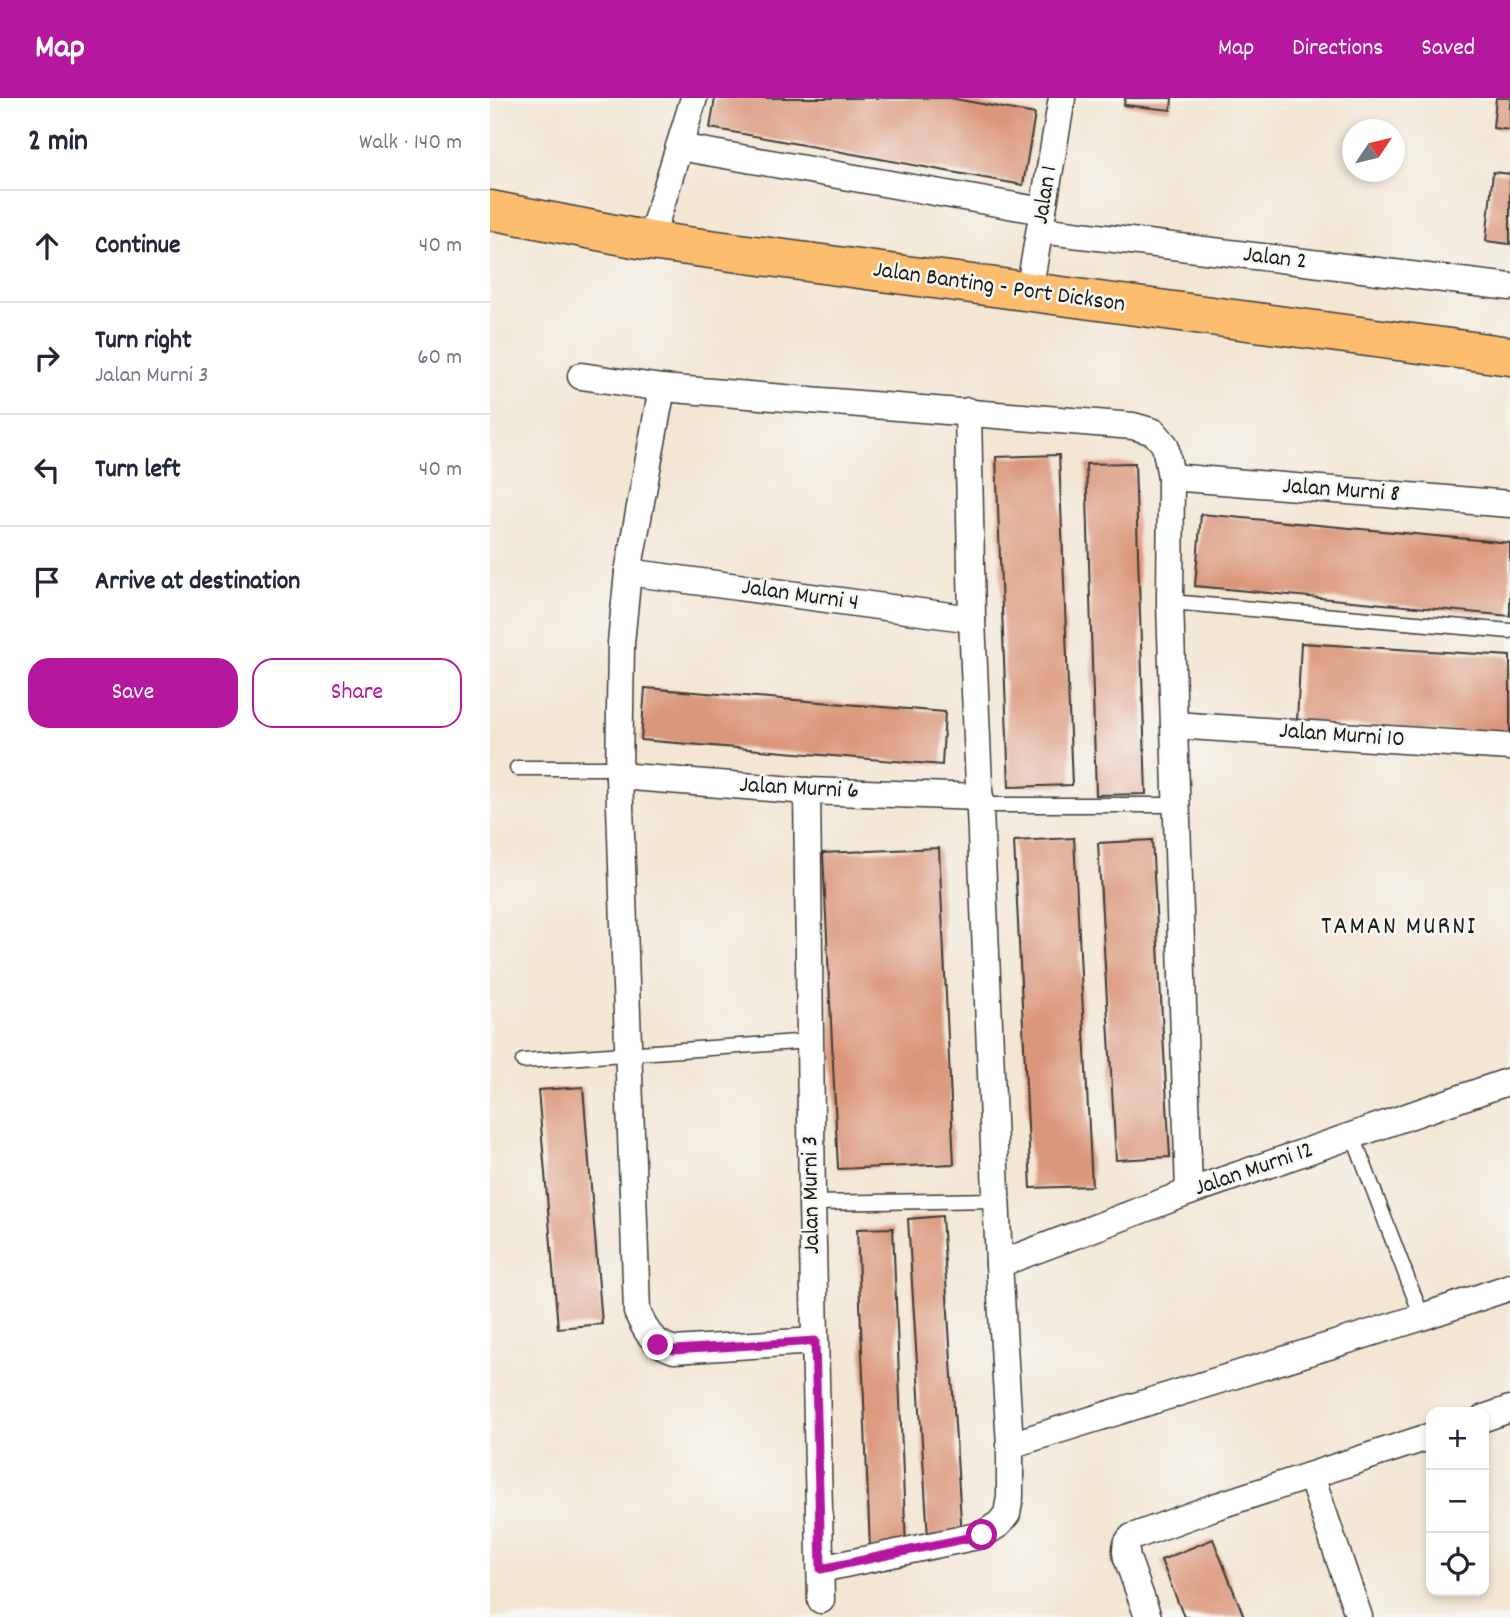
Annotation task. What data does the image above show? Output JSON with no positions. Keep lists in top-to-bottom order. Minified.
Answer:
{"streets":{"main road":["Jalan Banting - Port Dickson"],"street":["Jalan 1","Jalan 2","Jalan Murni 8","Jalan Murni 4","Jalan Murni 10","Jalan Murni 6","Jalan Murni 12","Jalan Murni 3"]},"crossings":[["Jalan 1","Jalan 2"],["Jalan 1","Jalan Banting - Port Dickson"],["Jalan Murni 6","Jalan Murni 3"]],"districts":["TAMAN MURNI"],"north":"top right","page":{"header":"Map","nav":["Map","Directions","Saved"],"heading":["2 min","Walk · 140 m"],"list":[["Continue","40 m"],["Turn right","Jalan Murni 3","60 m"],["Turn left","40 m"],"Arrive at destination"],"buttons":["Save","Share"],"map_buttons":["+","−"]}}
